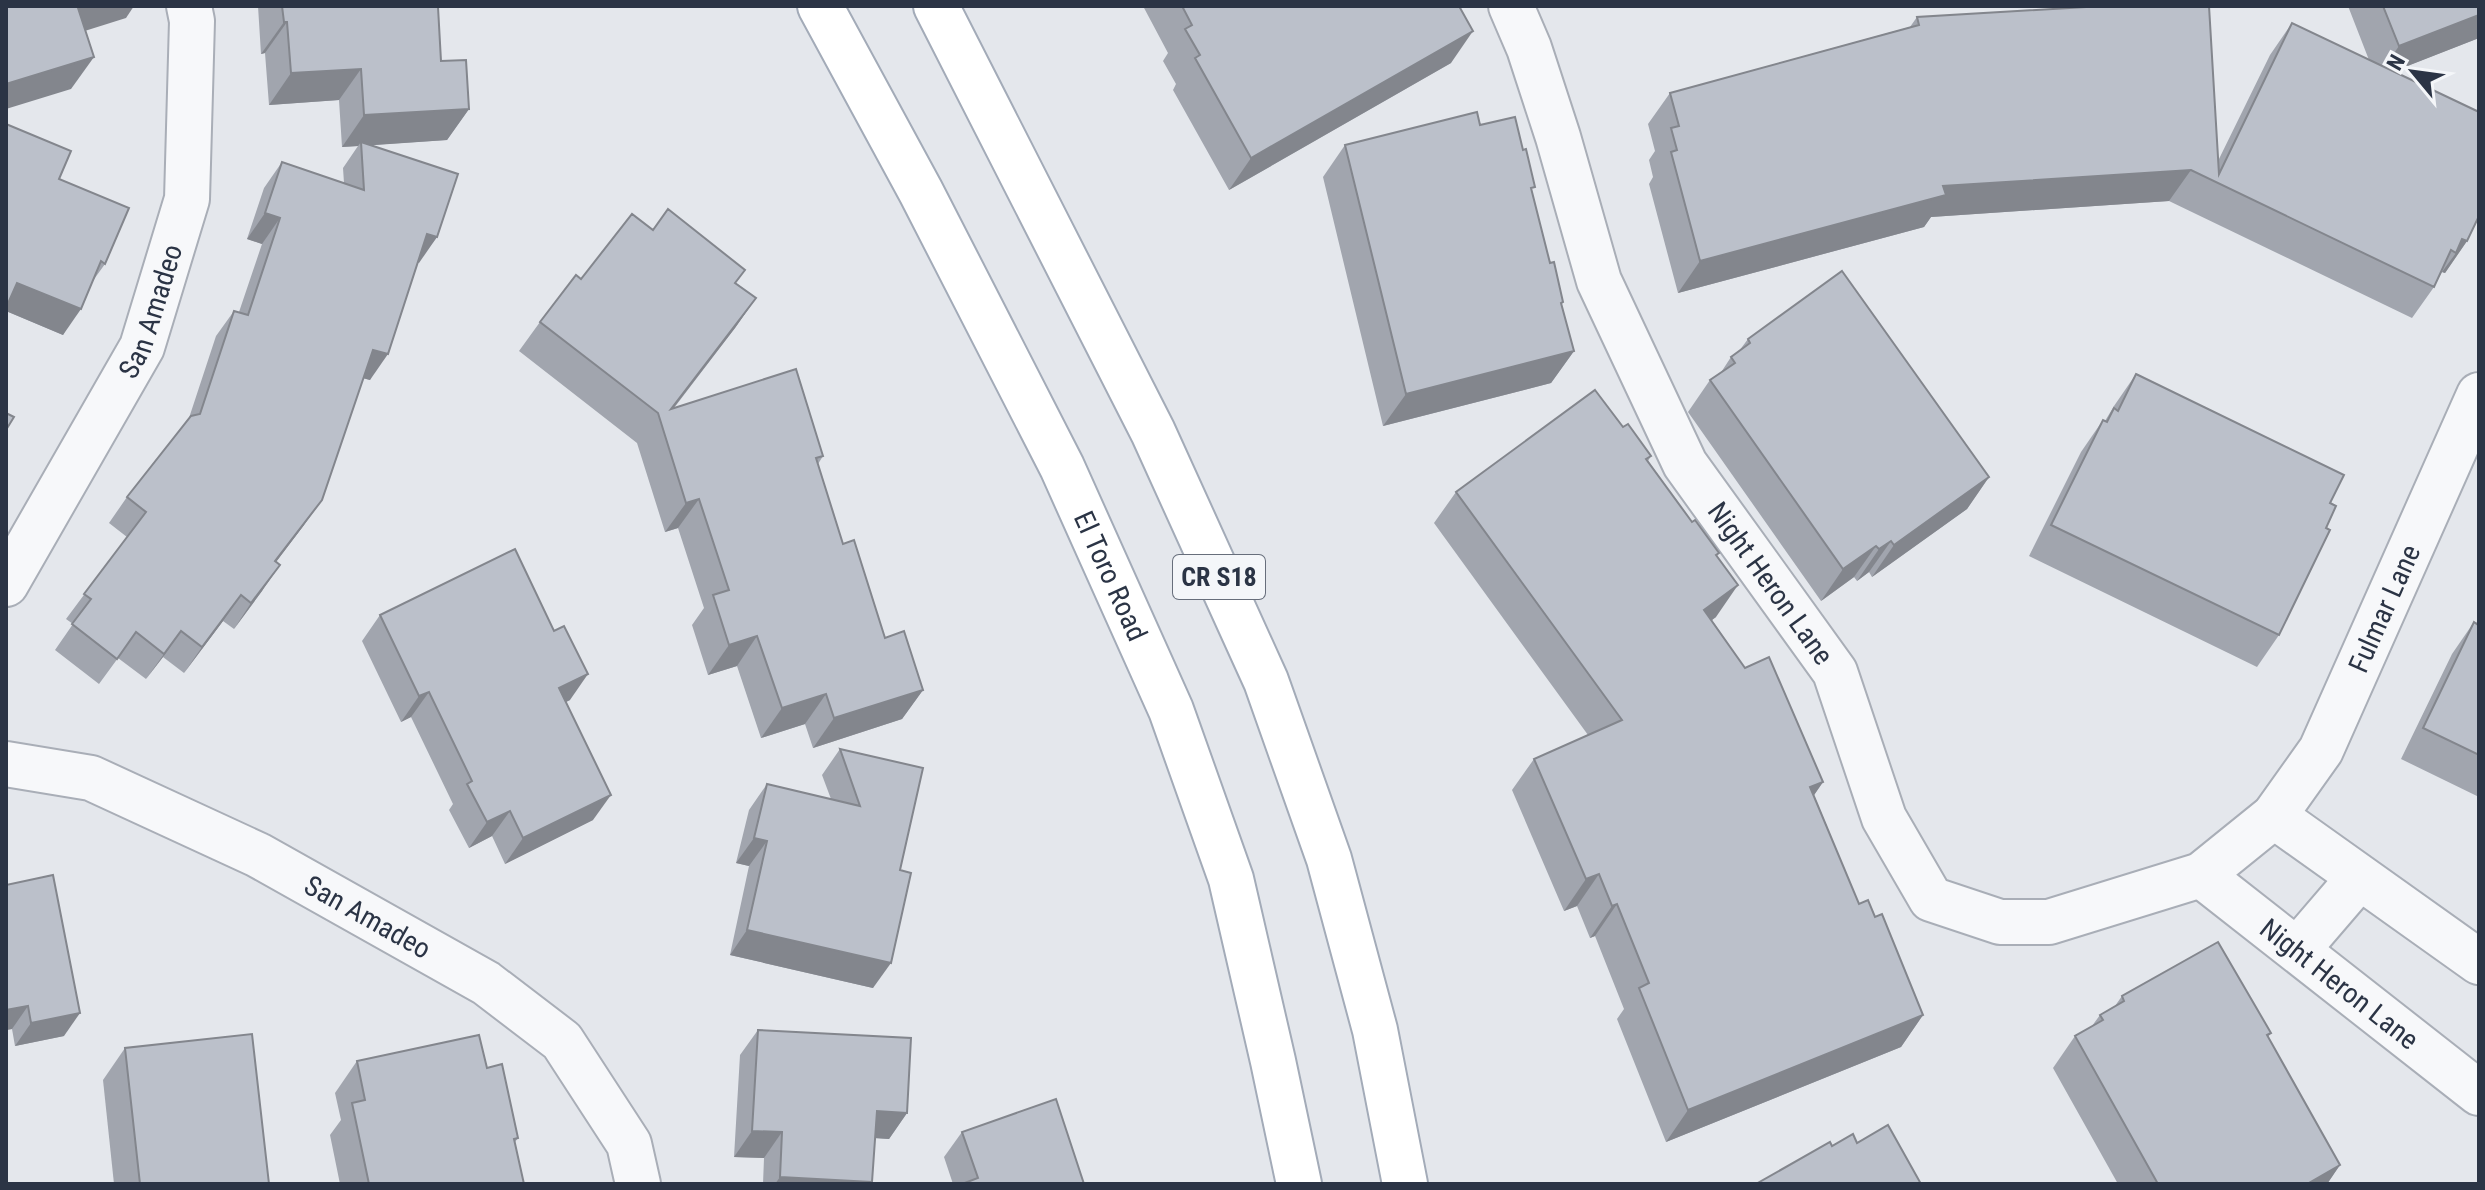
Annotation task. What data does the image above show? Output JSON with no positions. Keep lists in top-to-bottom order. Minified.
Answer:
{"streets":{"main road":["El Toro Road","CR S18"],"street":["San Amadeo","Night Heron Lane","Fulmar Lane"]},"crossings":[["Night Heron Lane","Fulmar Lane"]],"north":"top left"}
